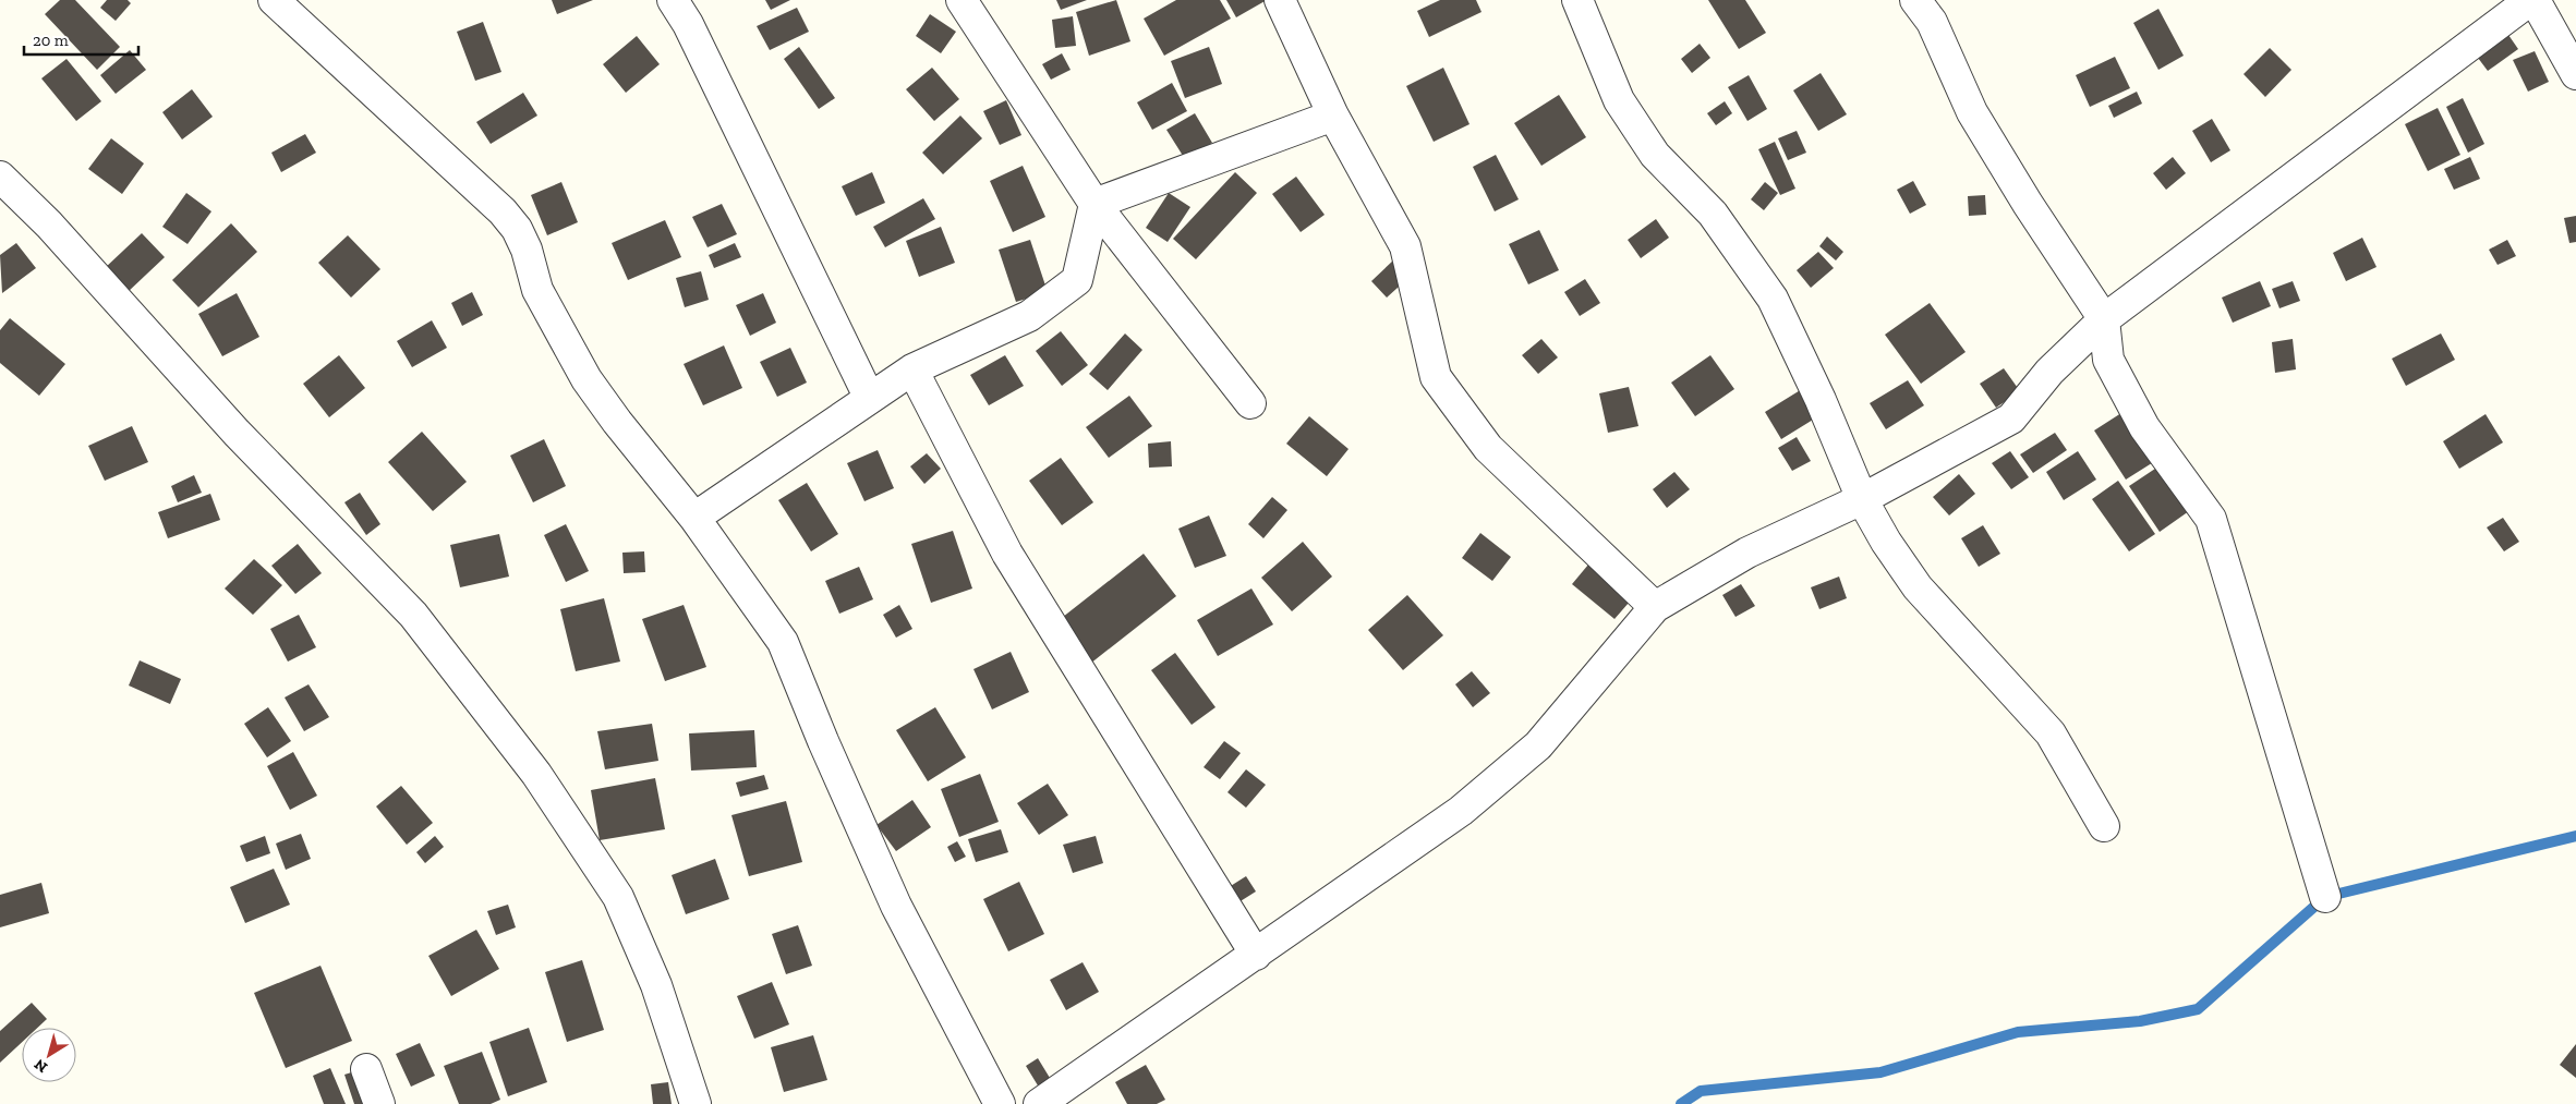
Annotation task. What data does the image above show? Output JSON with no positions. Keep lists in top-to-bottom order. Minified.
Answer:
{"scale_bar":"20 m","north":"bottom left"}
